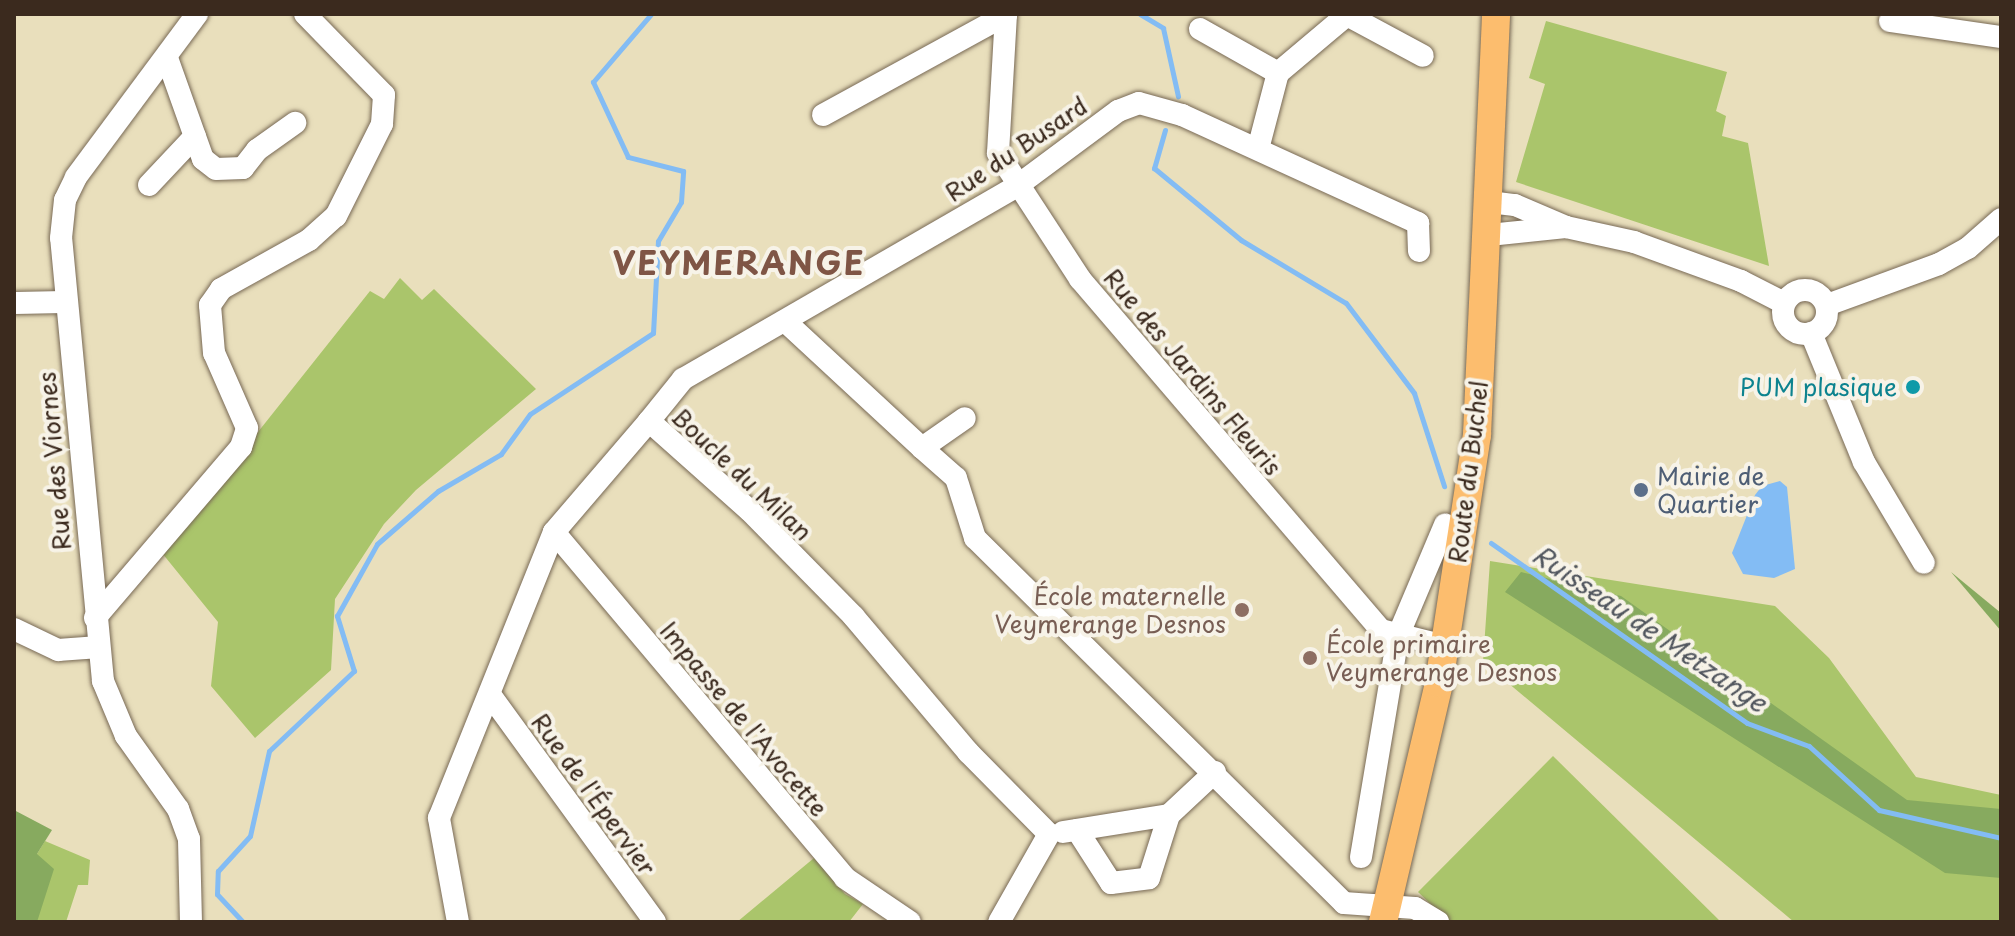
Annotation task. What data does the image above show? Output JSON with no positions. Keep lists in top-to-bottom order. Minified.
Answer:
{"streets":{"main road":["Route du Buchel"],"street":["Rue du Busard","Rue des Jardins Fleuris","Rue des Viornes","Boucle du Milan","Impasse de l'Avocette","Rue de l'Épervier"]},"crossings":[["Rue du Busard","Rue des Jardins Fleuris"],["Rue du Busard","Boucle du Milan"],["Rue des Jardins Fleuris","Route du Buchel"],["Boucle du Milan","Impasse de l'Avocette"],["Boucle du Milan","Rue de l'Épervier"]],"districts":["VEYMERANGE"],"water":["Ruisseau de Metzange"],"places":["PUM plasique","Mairie de Quartier","École maternelle Veymerange Desnos","École primaire Veymerange Desnos"]}
